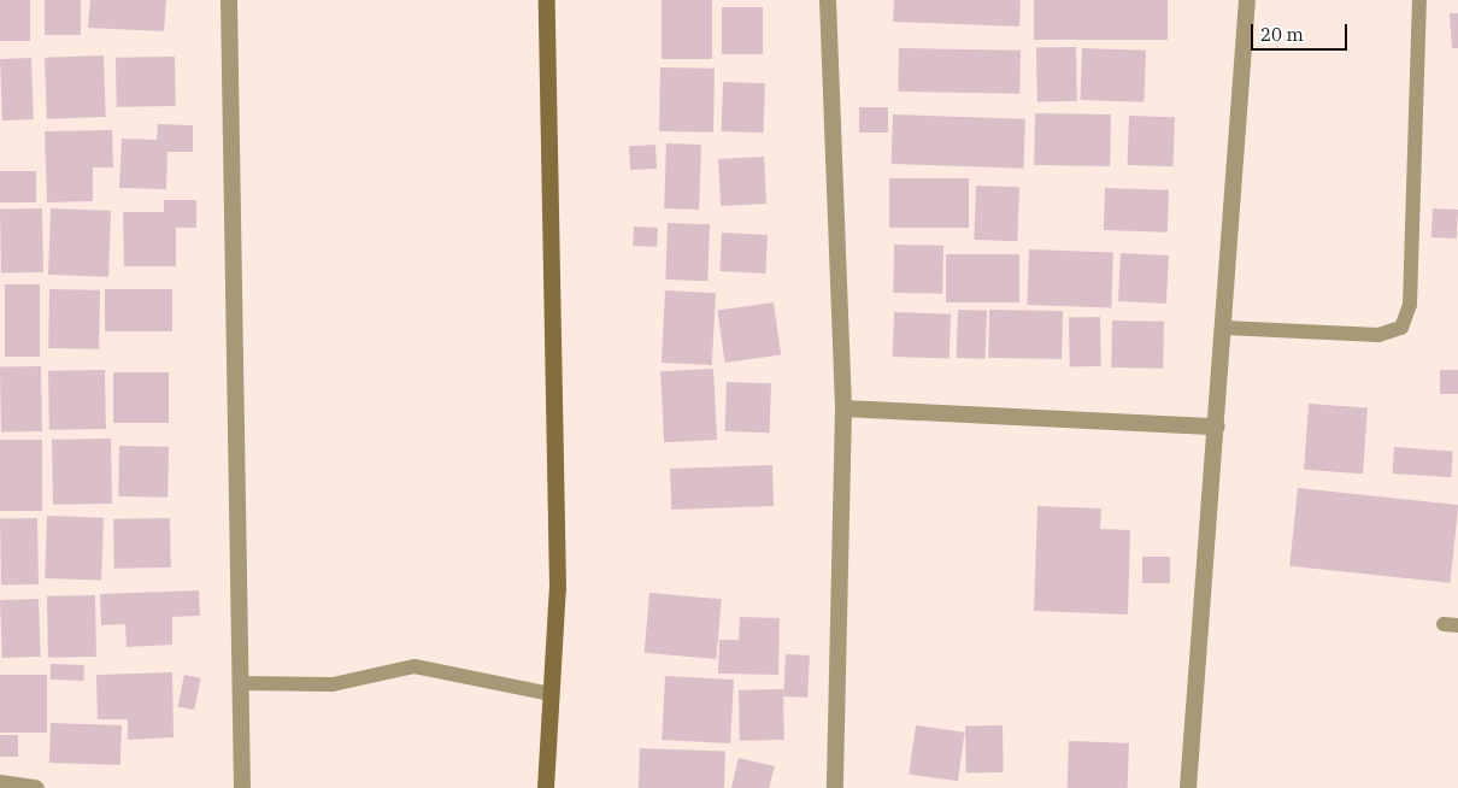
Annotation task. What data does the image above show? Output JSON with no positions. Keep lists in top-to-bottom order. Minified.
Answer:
{"scale_bar":"20 m"}
